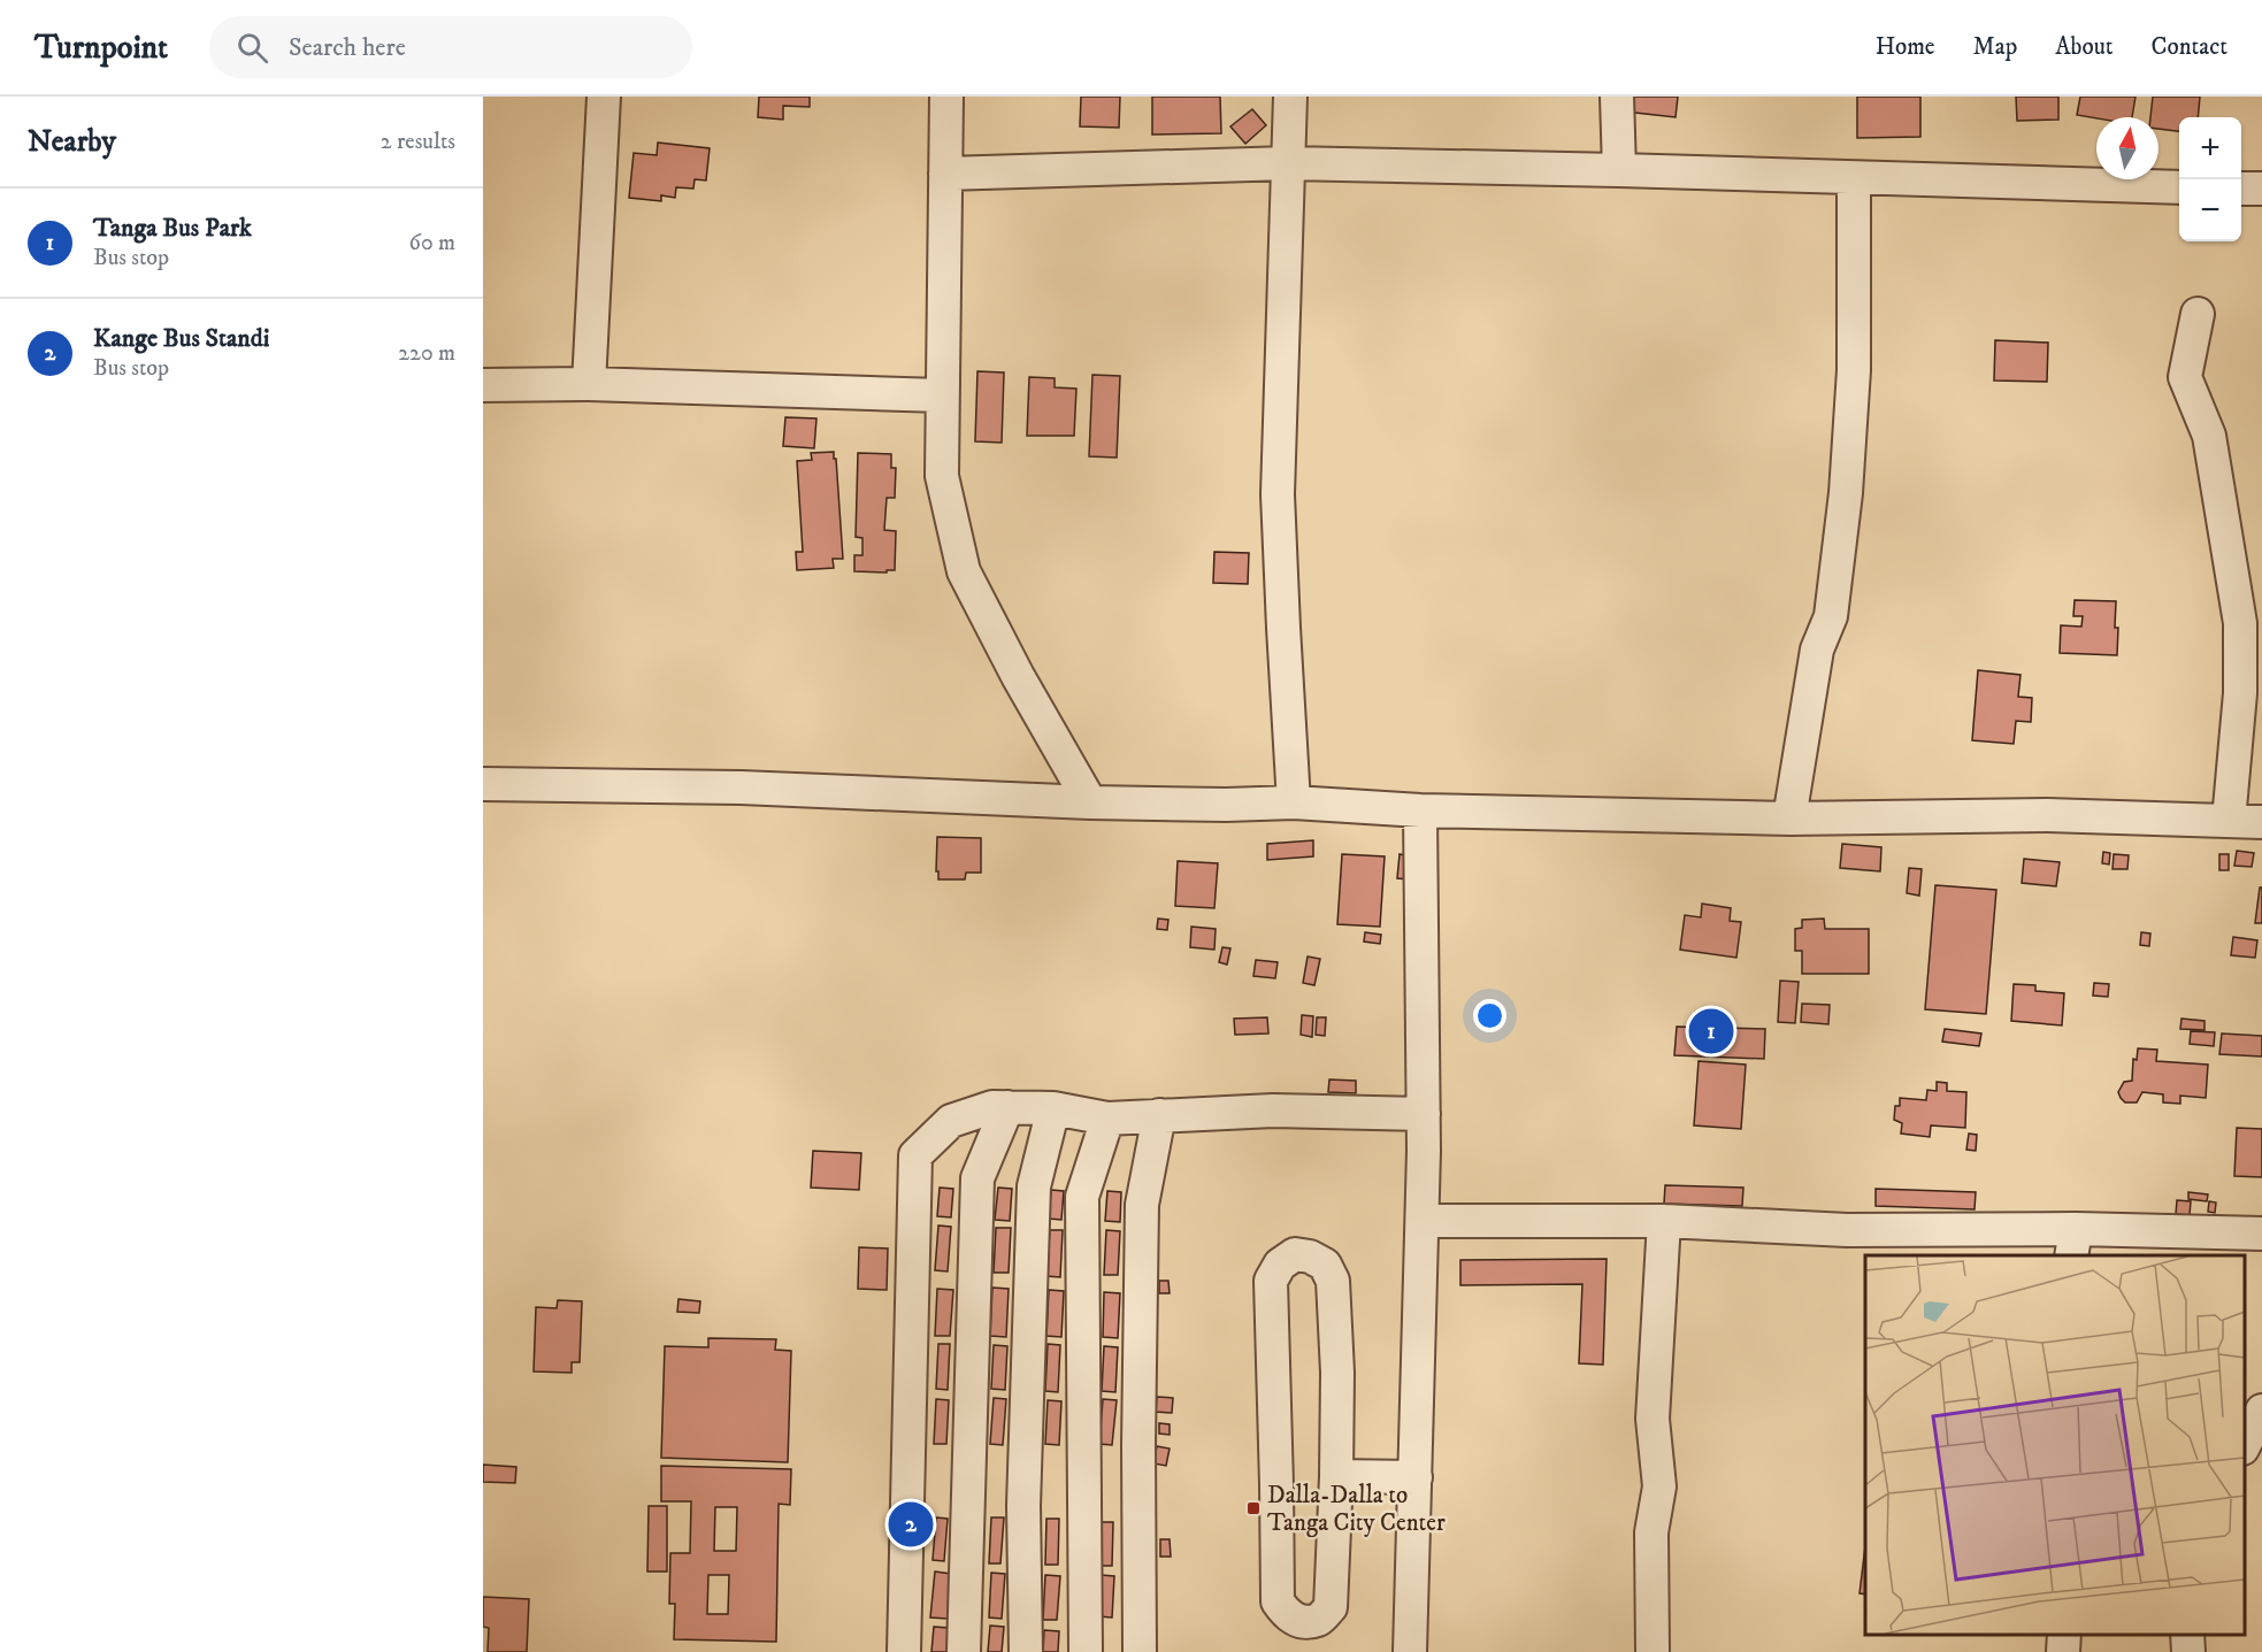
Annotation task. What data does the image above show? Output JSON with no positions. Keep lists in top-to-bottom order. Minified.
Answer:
{"places":{"transit":["Dalla-Dalla to Tanga City Center"]},"north":"top","page":{"header":"Turnpoint","search":"Search here","nav":["Home","Map","About","Contact"],"heading":["Nearby","2 results"],"map_buttons":["+","−"],"list":[{"mark":"1","name":"Tanga Bus Park","note":"Bus stop","value":"60 m"},{"mark":"2","name":"Kange Bus Standi","note":"Bus stop","value":"220 m"}],"pins":["1","2"]}}
